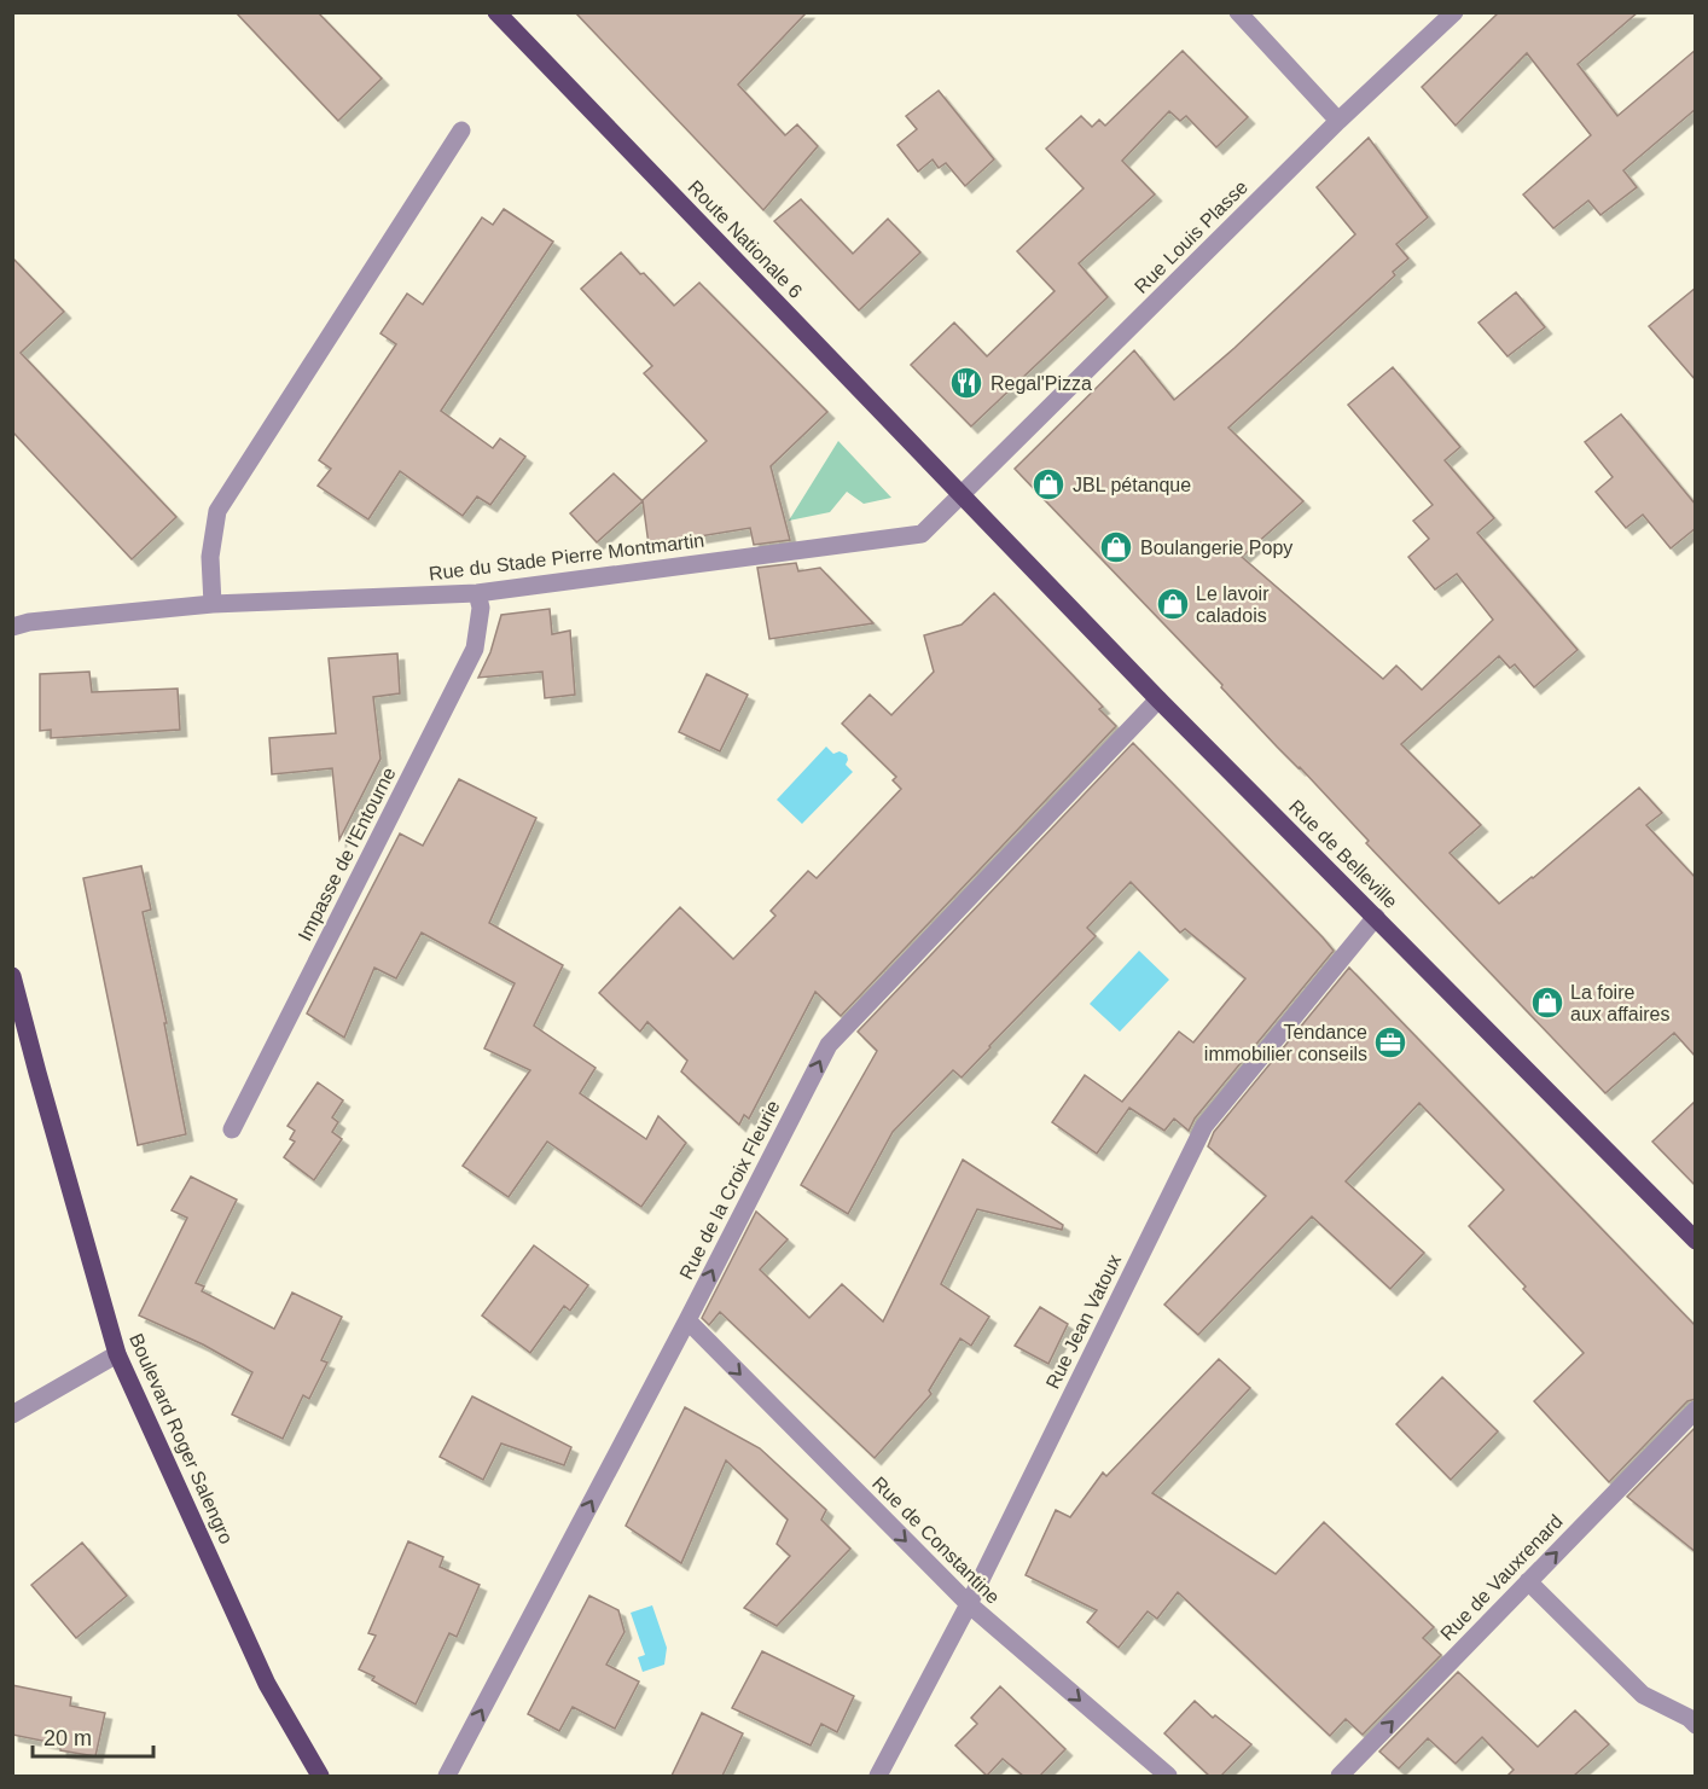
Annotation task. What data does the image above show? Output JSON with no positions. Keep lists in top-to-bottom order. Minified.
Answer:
{"streets":{"main road":["Route Nationale 6","Rue de Belleville","Boulevard Roger Salengro"],"street":["Rue Louis Plasse","Rue du Stade Pierre Montmartin","Impasse de l'Entourne","Rue de la Croix Fleurie","Rue Jean Vatoux","Rue de Constantine","Rue de Vauxrenard"]},"crossings":[["Rue Louis Plasse","Route Nationale 6"],["Rue Louis Plasse","Rue du Stade Pierre Montmartin"],["Rue Louis Plasse","Rue de Belleville"],["Route Nationale 6","Rue du Stade Pierre Montmartin"],["Route Nationale 6","Rue de Belleville"],["Rue du Stade Pierre Montmartin","Impasse de l'Entourne"],["Rue du Stade Pierre Montmartin","Rue de Belleville"],["Rue de Belleville","Rue de la Croix Fleurie"],["Rue de Belleville","Rue Jean Vatoux"],["Rue de la Croix Fleurie","Rue de Constantine"],["Rue Jean Vatoux","Rue de Constantine"]],"one_way":["Rue de la Croix Fleurie","Rue de Constantine","Rue de Vauxrenard"],"places":{"restaurant":["Regal'Pizza"],"shop":["JBL pétanque","Boulangerie Popy","Le lavoir caladois","La foire aux affaires"],"office":["Tendance immobilier conseils"]},"scale_bar":"20 m"}
